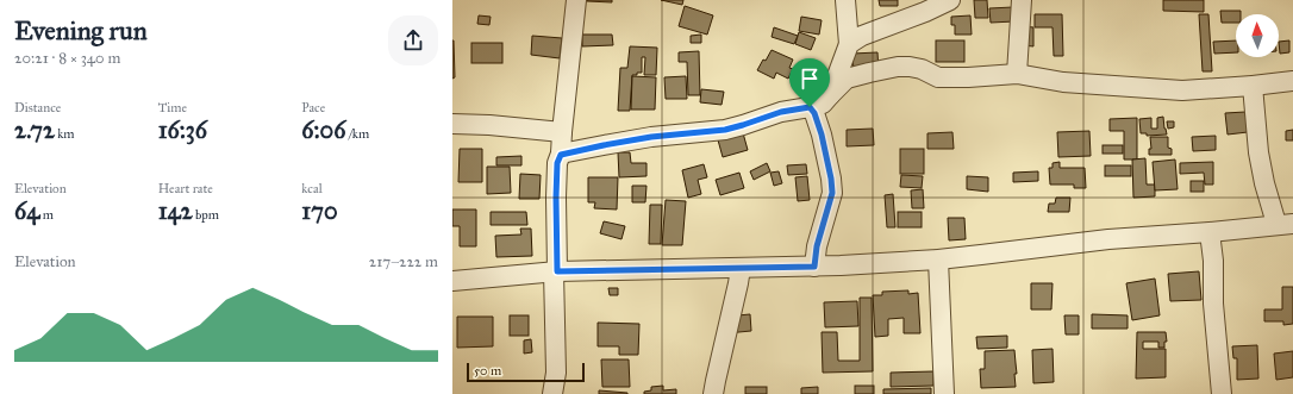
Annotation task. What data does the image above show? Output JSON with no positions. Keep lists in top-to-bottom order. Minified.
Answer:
{"scale_bar":"50 m","north":"top","page":{"heading":["Evening run","20:21 · 8 × 340 m"],"stats":[["Distance","2.72 km"],["Time","16:36"],["Pace","6:06 /km"],["Elevation","64 m"],["Heart rate","142 bpm"],["kcal","170"]],"chart":["Elevation","217–222 m"],"scale":"50 m"}}
